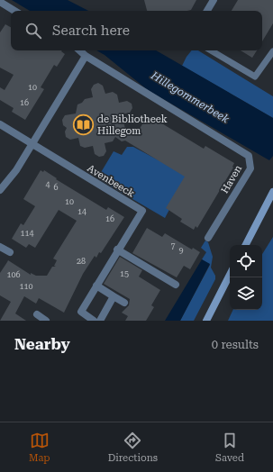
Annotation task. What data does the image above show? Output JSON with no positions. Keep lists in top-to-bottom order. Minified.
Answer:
{"streets":{"street":["Haven","Avenbeeck"]},"water":["Hillegommerbeek"],"places":{"library":["de Bibliotheek Hillegom"]},"house_numbers":["10","16","4","6","10","14","16","114","7","9","28","15","106","110"],"page":{"search":"Search here","heading":["Nearby","0 results"],"nav":["Map","Directions","Saved"]}}
